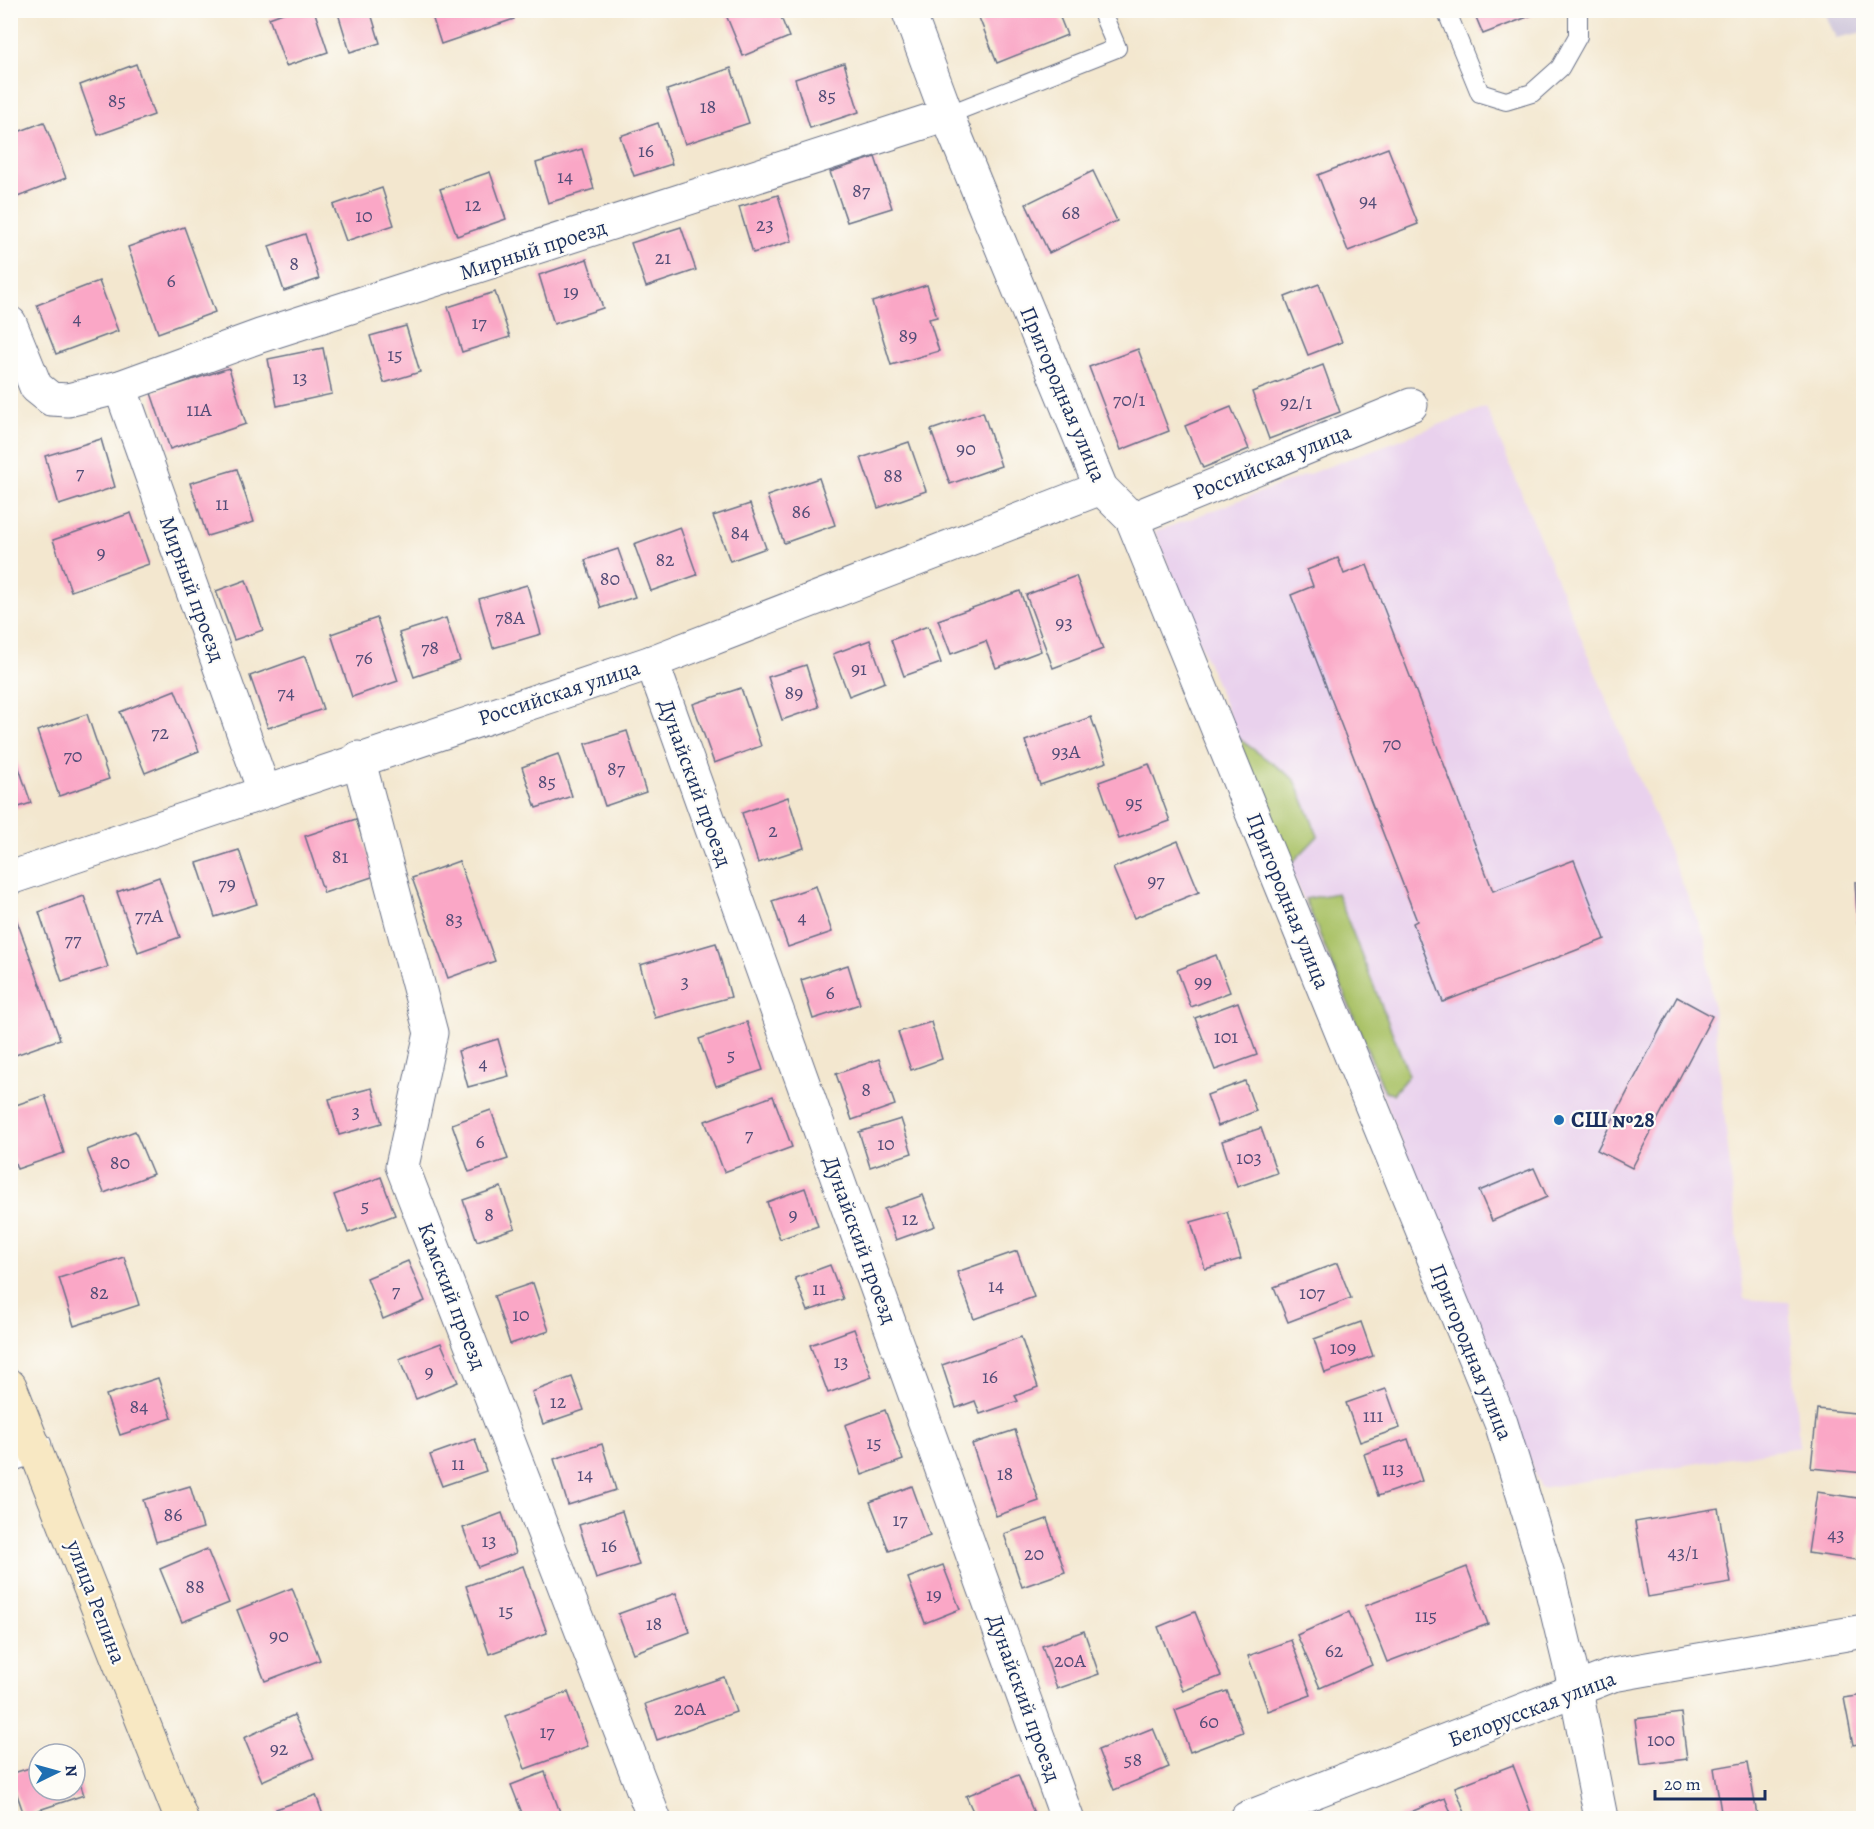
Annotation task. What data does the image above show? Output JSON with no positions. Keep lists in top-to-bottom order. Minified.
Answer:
{"streets":{"street":["Мирный проезд","Пригородная улица","Российская улица","Дунайский проезд","Камский проезд","улица Репина","Белорусская улица"]},"crossings":[["Мирный проезд","Пригородная улица"],["Мирный проезд","Российская улица"],["Пригородная улица","Российская улица"],["Пригородная улица","Белорусская улица"],["Российская улица","Дунайский проезд"],["Российская улица","Камский проезд"]],"places":["СШ №28"],"house_numbers":["85","85","18","16","14","87","94","12","68","10","23","21","8","6","19","4","17","89","15","13","70/1","92/1","11А","90","7","88","11","86","84","9","82","80","78А","93","78","76","91","74","89","72","70","93А","70","87","85","95","2","81","97","79","77А","4","83","77","3","99","6","101","5","4","8","3","7","6","10","103","80","5","8","9","12","14","11","7","82","107","10","109","13","9","16","12","84","111","15","11","113","18","14","86","17","43","13","16","43/1","20","88","19","15","115","18","90","62","20А","20А","60","17","100","92","58"],"scale_bar":"20 m","north":"right"}
